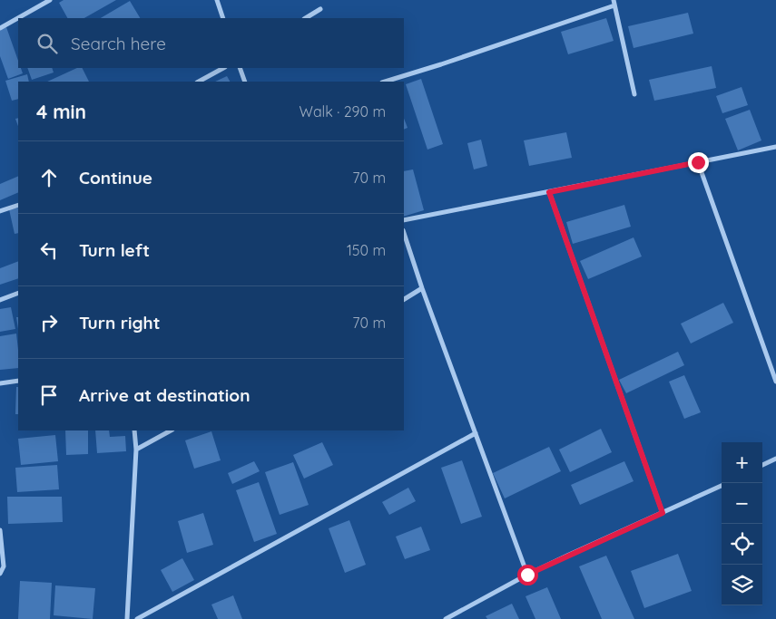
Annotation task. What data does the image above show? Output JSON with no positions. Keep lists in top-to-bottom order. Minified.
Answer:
{"page":{"search":"Search here","heading":["4 min","Walk · 290 m"],"list":[["Continue","70 m"],["Turn left","150 m"],["Turn right","70 m"],"Arrive at destination"],"map_buttons":["+","−"]}}
